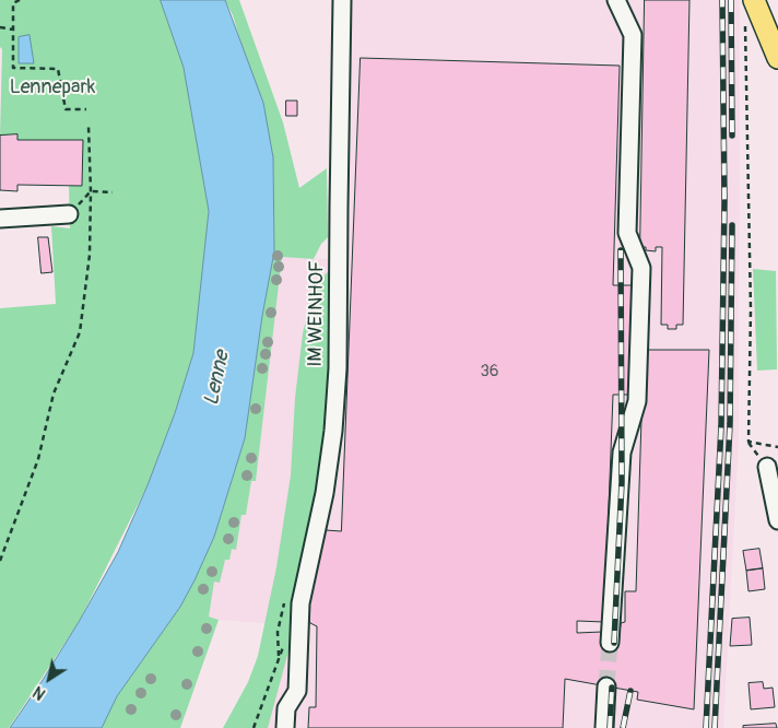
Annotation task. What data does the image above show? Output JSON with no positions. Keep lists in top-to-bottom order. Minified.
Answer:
{"streets":{"street":["IM WEINHOF"]},"water":["Lenne"],"parks":["Lennepark"],"house_numbers":["36"],"north":"bottom left"}
